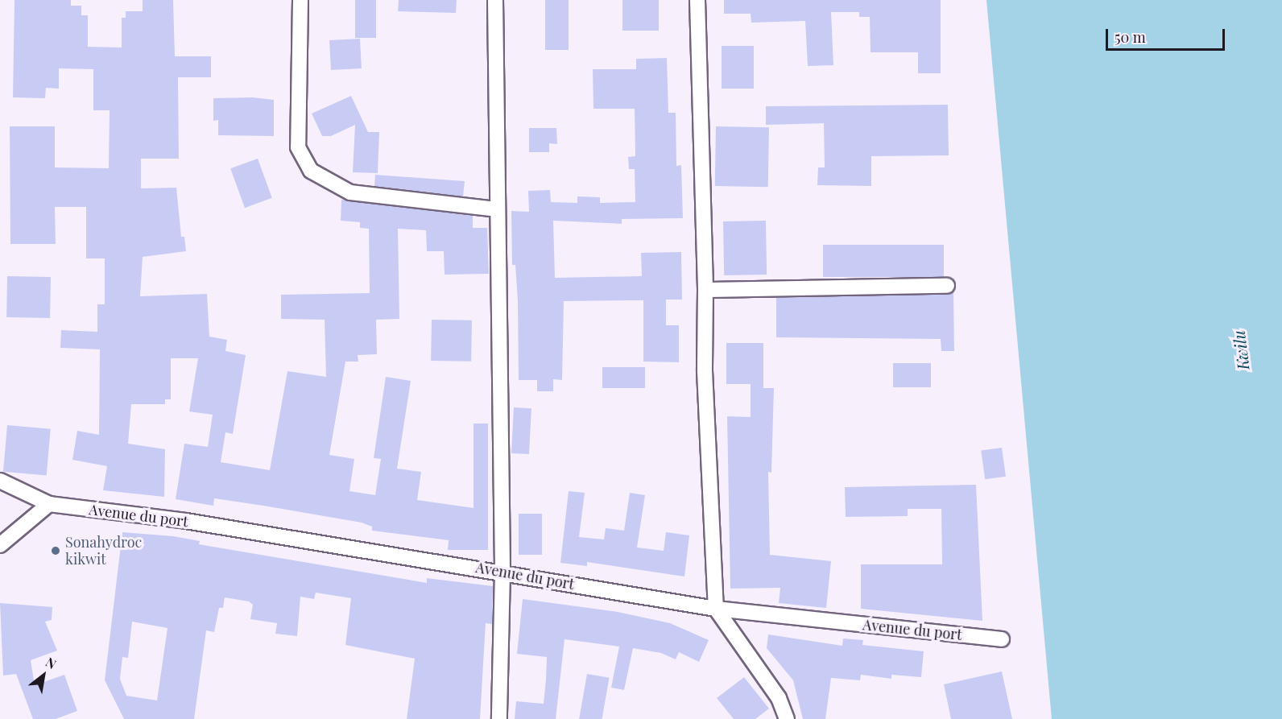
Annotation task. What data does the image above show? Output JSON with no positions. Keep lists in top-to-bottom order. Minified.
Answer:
{"streets":{"street":["Avenue du port"]},"water":["Kwilu"],"places":["Sonahydroc kikwit"],"scale_bar":"50 m","north":"top right"}
